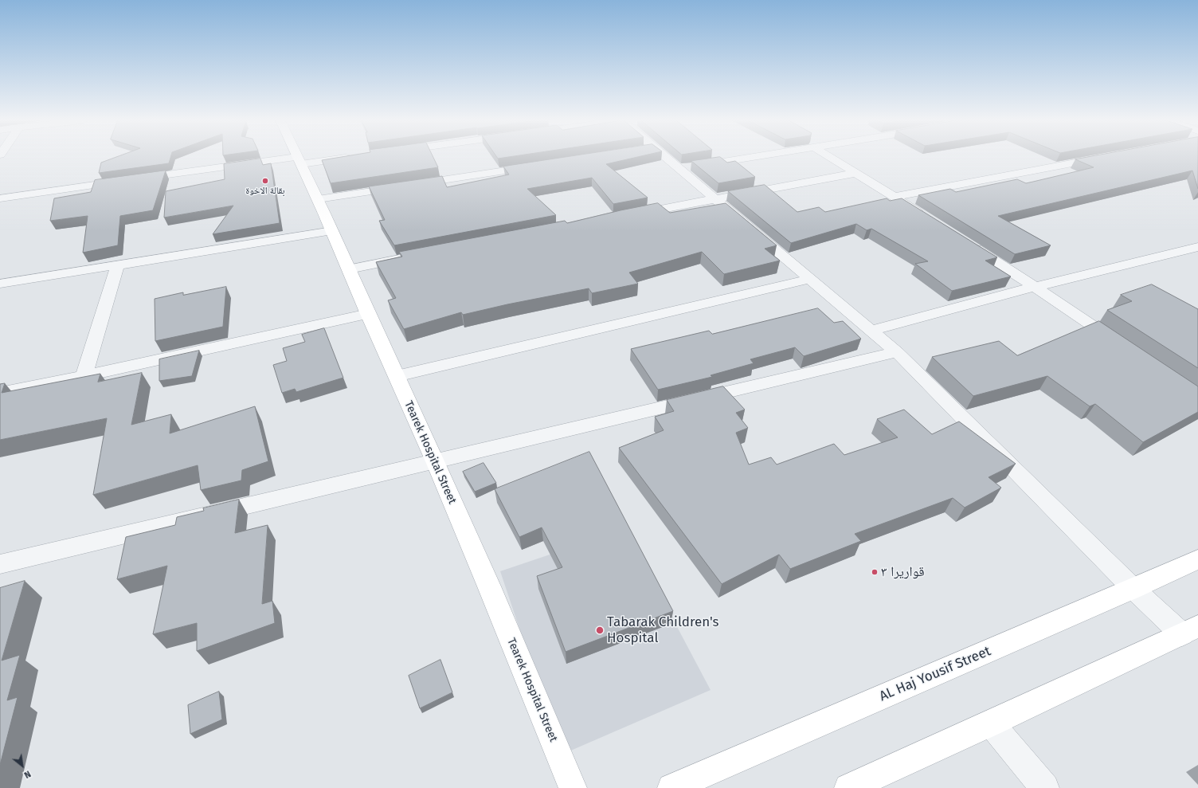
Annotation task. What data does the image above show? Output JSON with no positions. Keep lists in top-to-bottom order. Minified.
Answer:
{"streets":{"street":["Tearek Hospital Street","AL Haj Yousif Street"]},"places":["بقالة الاخوة","قواريرا ٣","Tabarak Children's Hospital"],"north":"bottom right"}
